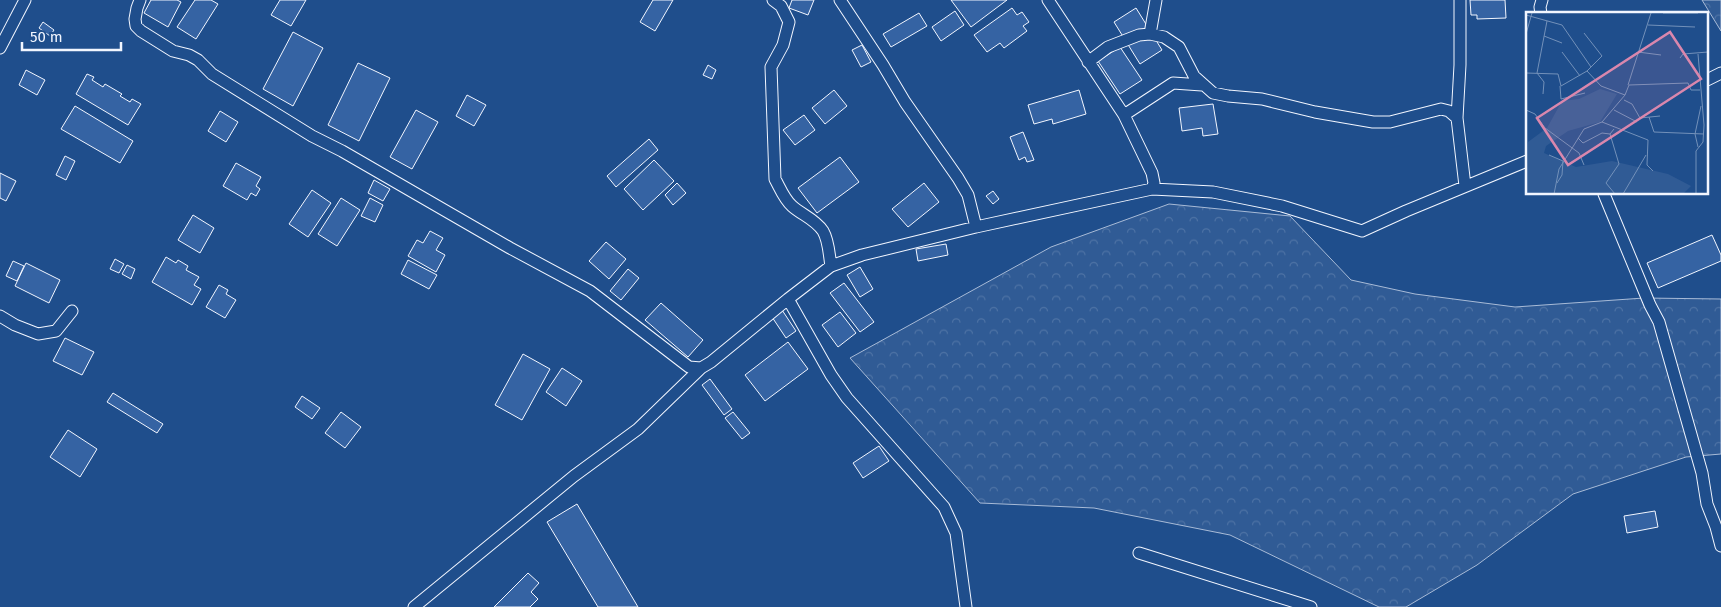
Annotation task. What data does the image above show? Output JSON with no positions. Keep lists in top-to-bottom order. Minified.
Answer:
{"scale_bar":"50 m"}
